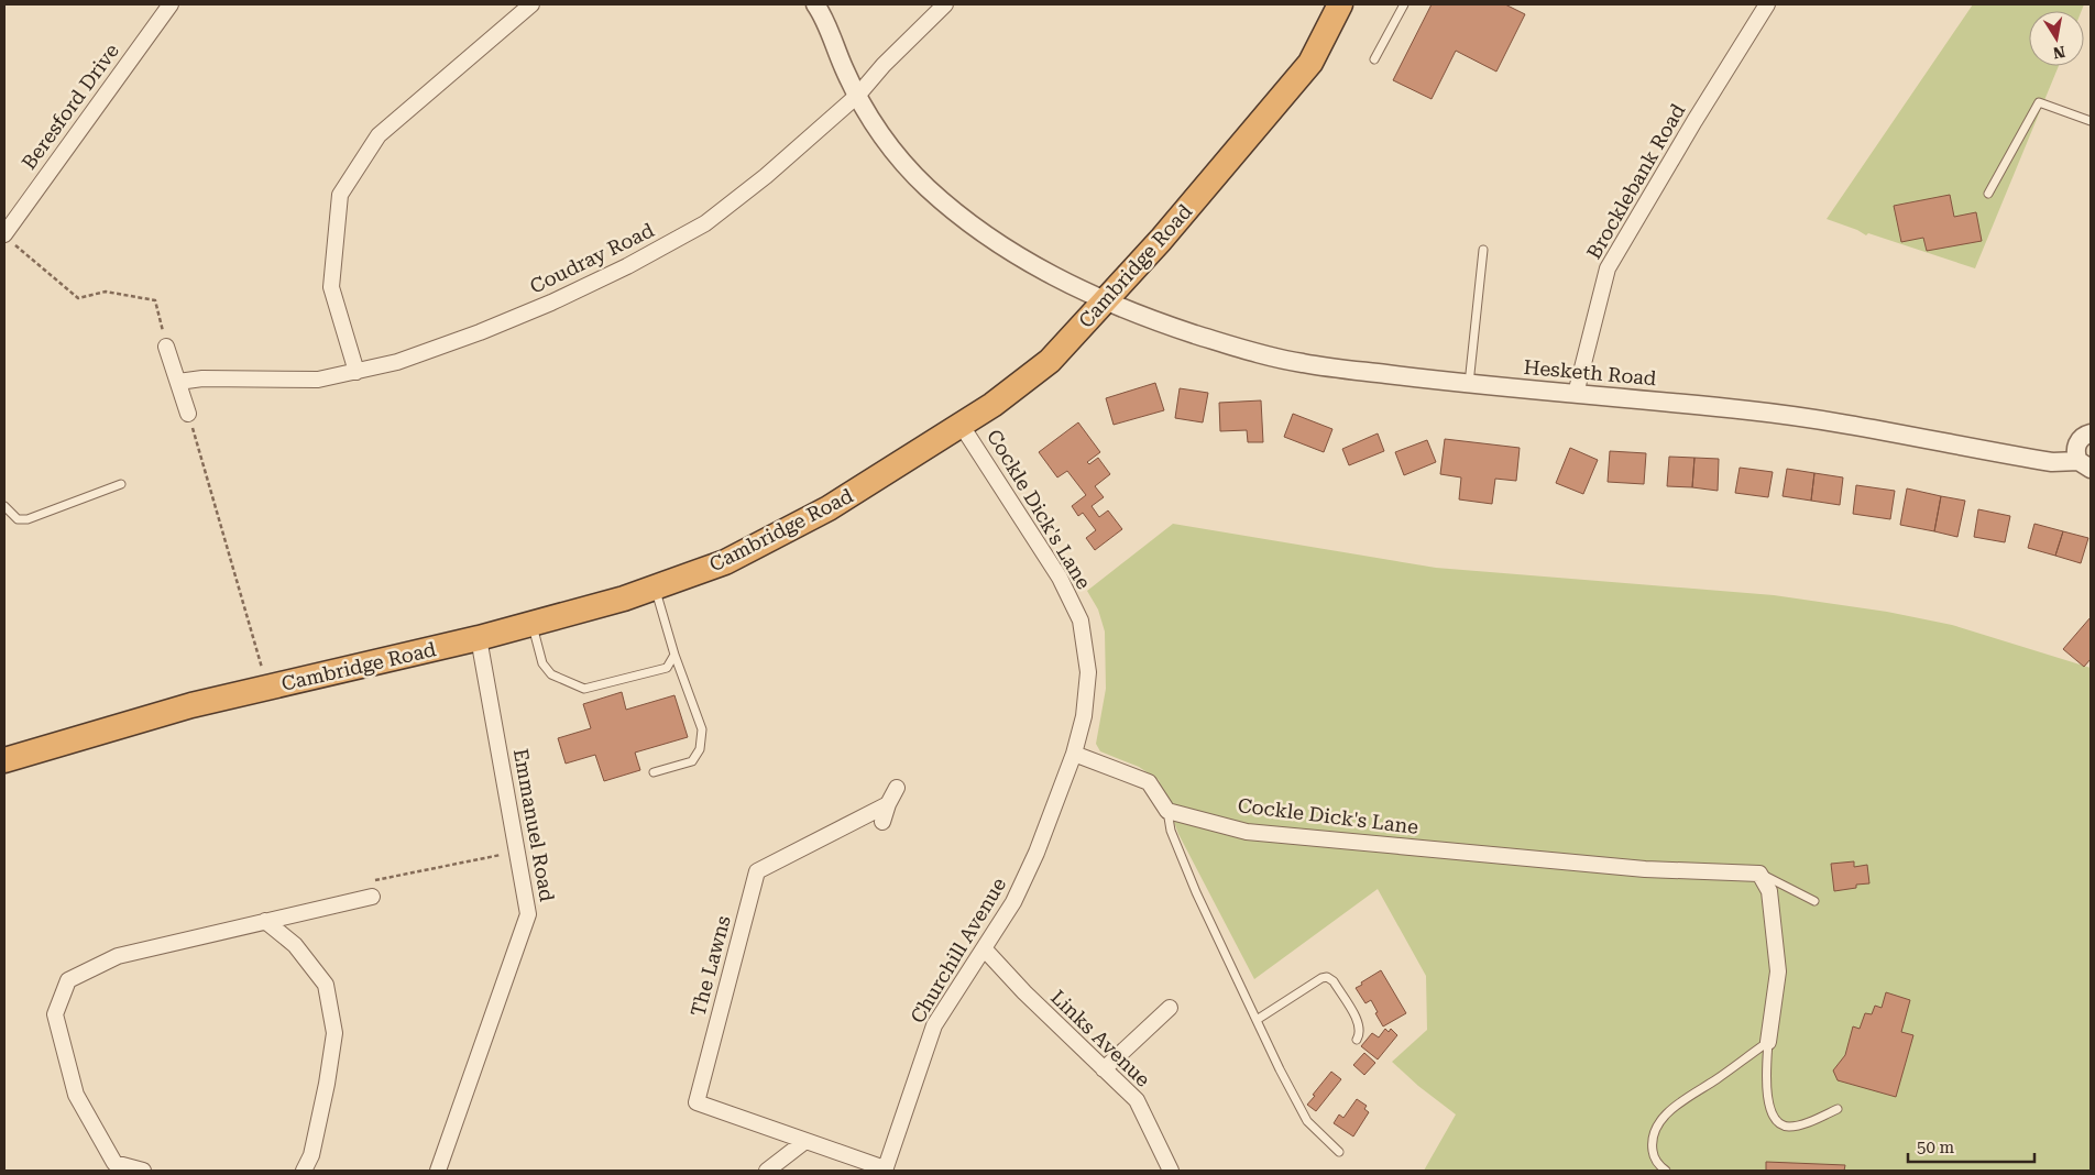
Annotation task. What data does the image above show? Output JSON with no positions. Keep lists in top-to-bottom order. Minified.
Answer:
{"streets":{"highway":["Cambridge Road"],"street":["Beresford Drive","Brocklebank Road","Coudray Road","Hesketh Road","Cockle Dick's Lane","Emmanuel Road","Churchill Avenue","The Lawns","Links Avenue"]},"crossings":[["Brocklebank Road","Hesketh Road"],["Coudray Road","Hesketh Road"],["Cambridge Road","Hesketh Road"],["Cambridge Road","Cockle Dick's Lane"],["Cambridge Road","Emmanuel Road"],["Cockle Dick's Lane","Churchill Avenue"],["Churchill Avenue","Links Avenue"]],"scale_bar":"50 m","north":"bottom"}
